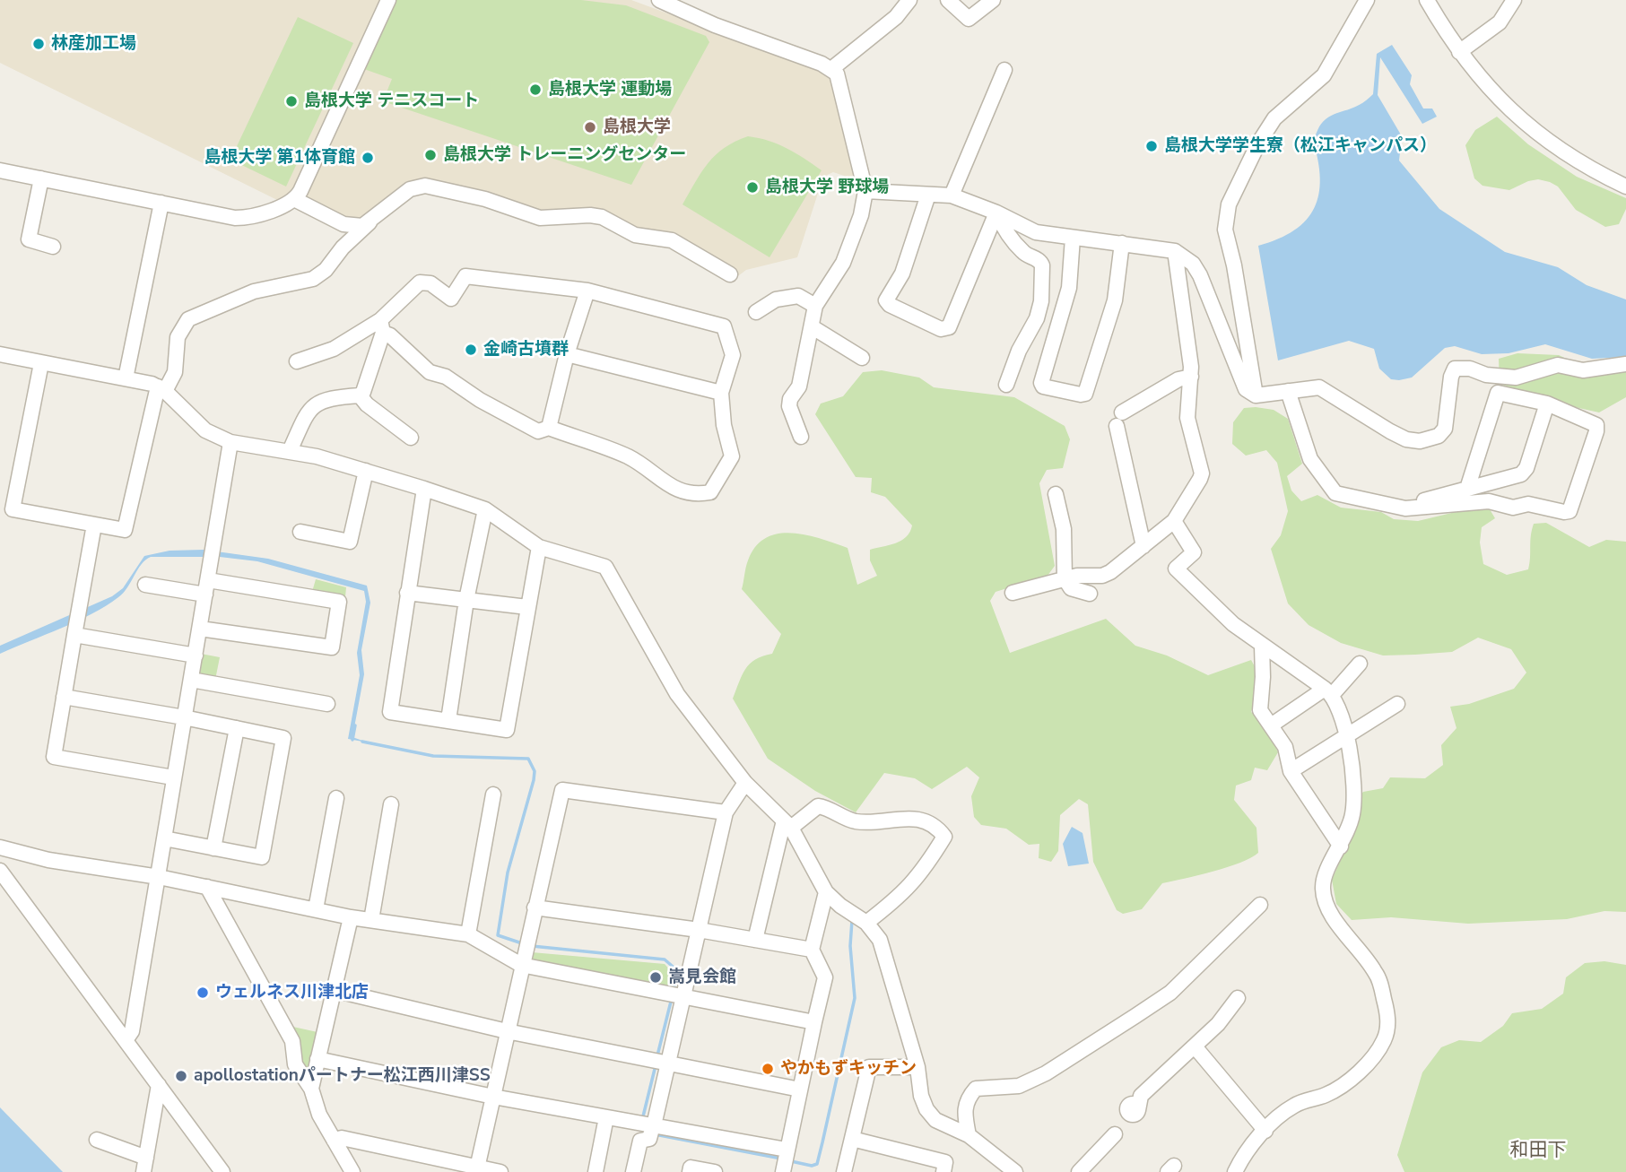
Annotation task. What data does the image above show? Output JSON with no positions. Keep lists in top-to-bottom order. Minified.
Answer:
{"districts":["和田下"],"places":["林産加工場","島根大学 運動場","島根大学 テニスコート","島根大学","島根大学学生寮（松江キャンパス）","島根大学 トレーニングセンター","島根大学 第1体育館","島根大学 野球場","金崎古墳群","嵩見会館","ウェルネス川津北店","やかもずキッチン","apollostationパートナー松江西川津SS"]}
